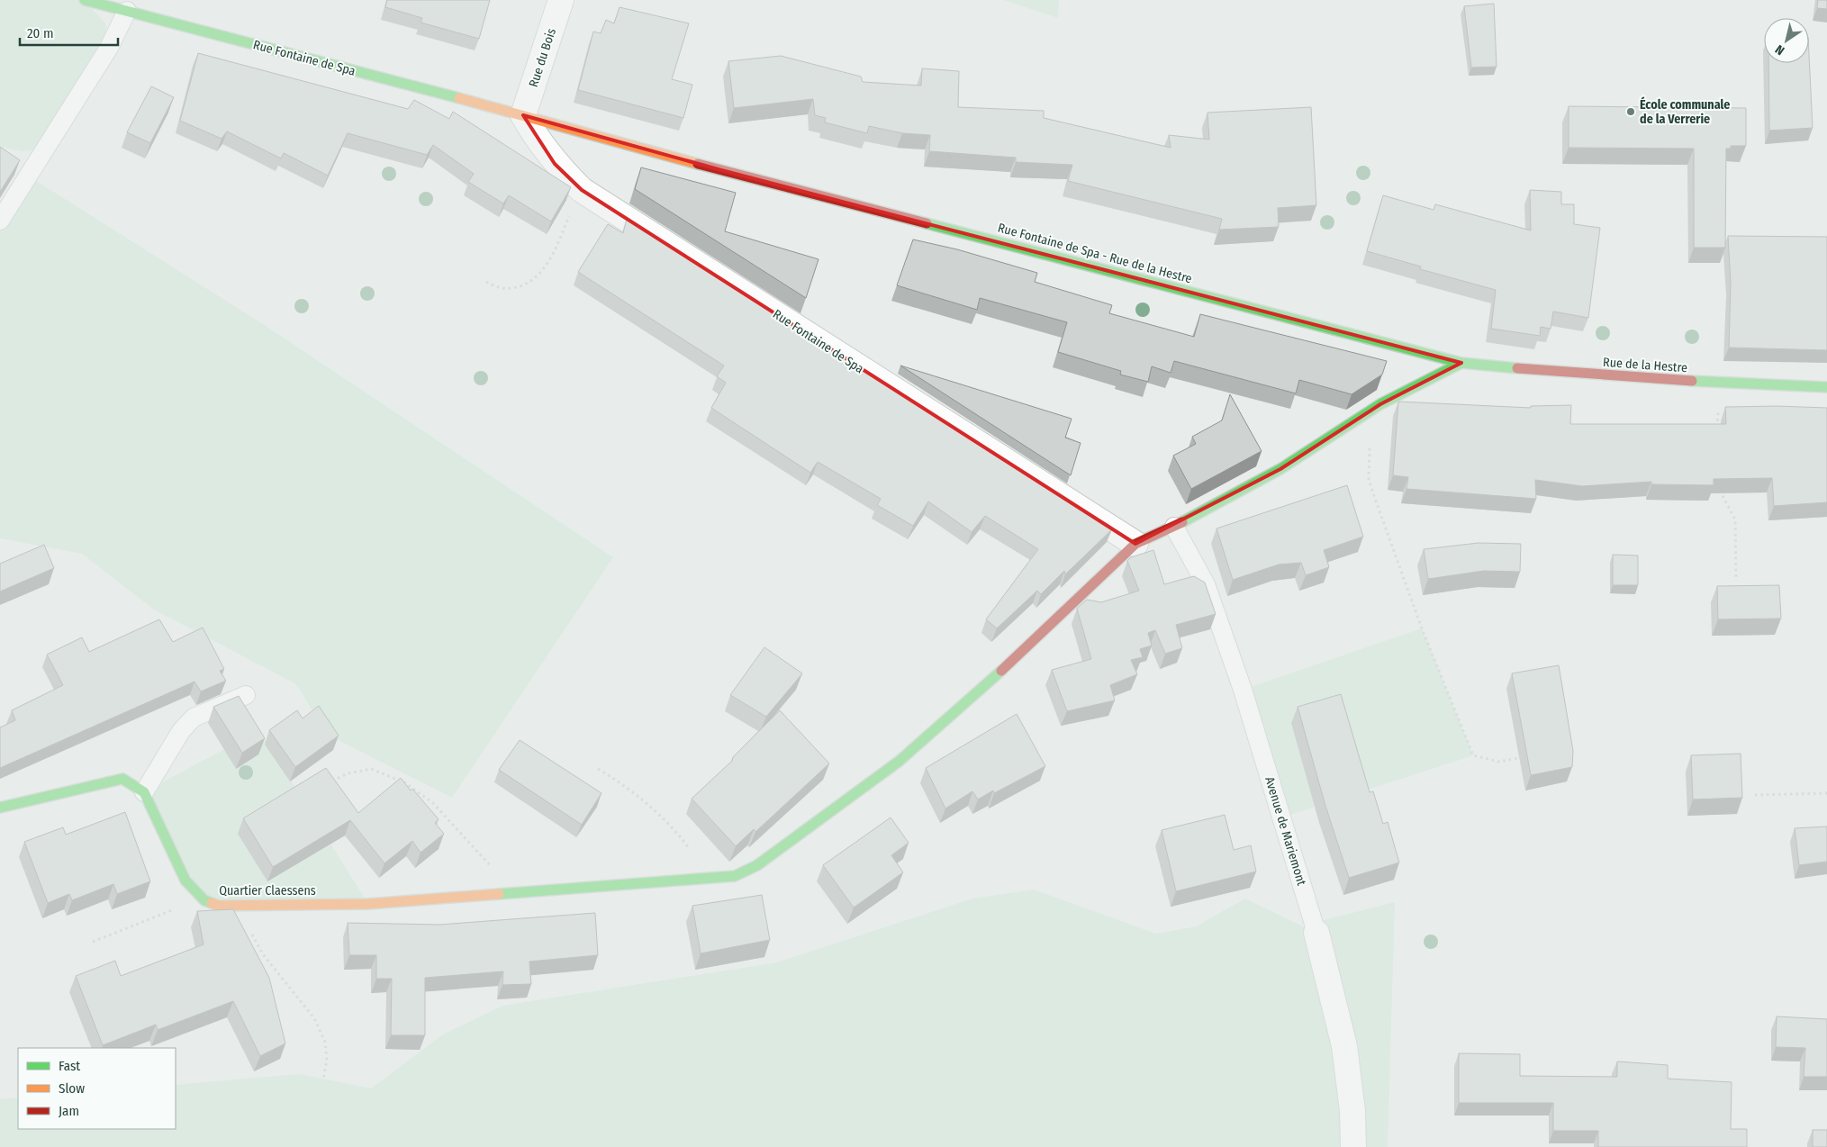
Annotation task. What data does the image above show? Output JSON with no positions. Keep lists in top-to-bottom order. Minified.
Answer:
{"streets":{"street":["Rue Fontaine de Spa","Rue du Bois","Rue Fontaine de Spa - Rue de la Hestre","Rue de la Hestre","Avenue de Mariemont","Quartier Claessens"]},"crossings":[["Rue Fontaine de Spa","Rue du Bois"],["Rue Fontaine de Spa","Rue Fontaine de Spa - Rue de la Hestre"],["Rue Fontaine de Spa","Quartier Claessens"],["Rue Fontaine de Spa - Rue de la Hestre","Rue de la Hestre"],["Rue Fontaine de Spa - Rue de la Hestre","Quartier Claessens"],["Rue de la Hestre","Quartier Claessens"],["Avenue de Mariemont","Quartier Claessens"]],"places":["École communale de la Verrerie"],"legend":["Fast","Slow","Jam"],"scale_bar":"20 m","north":"bottom left"}
